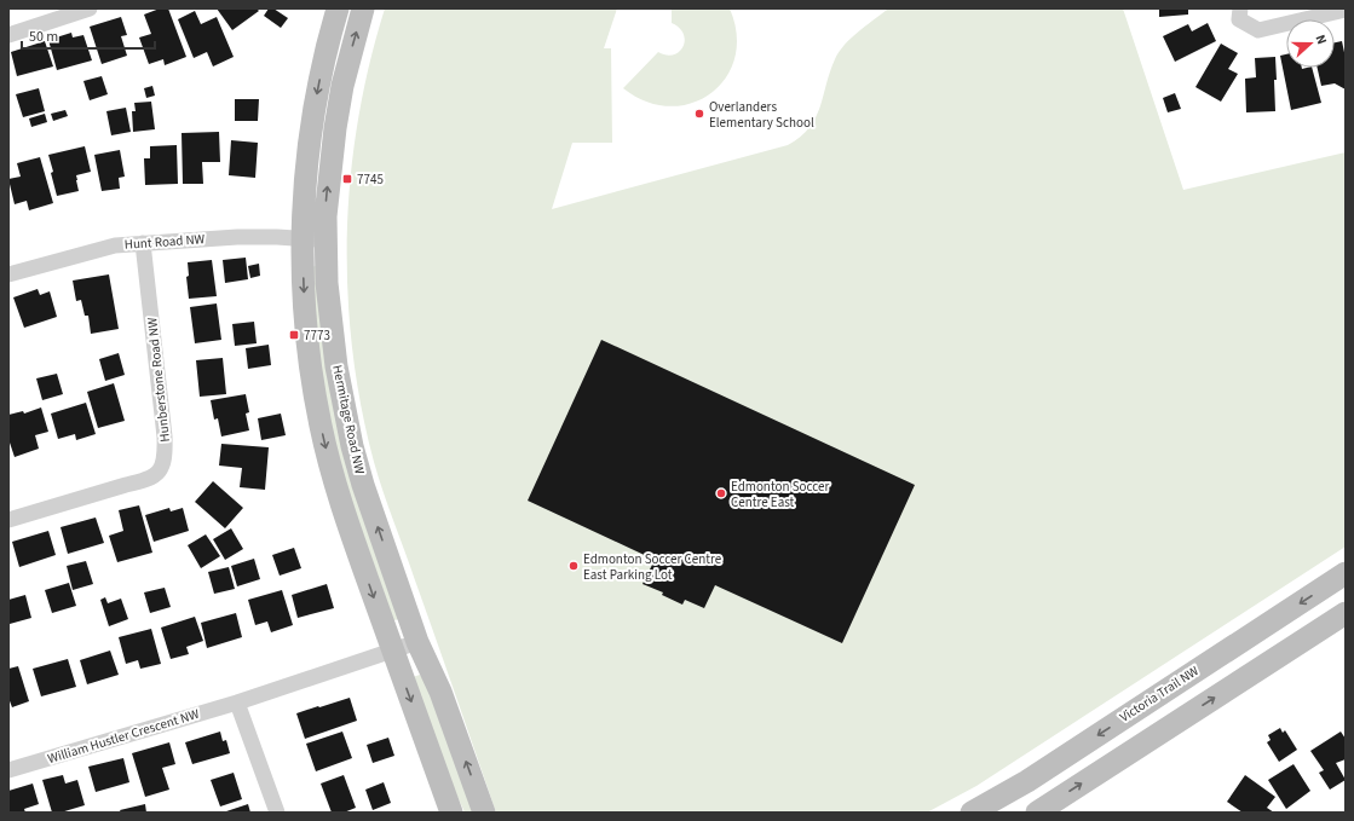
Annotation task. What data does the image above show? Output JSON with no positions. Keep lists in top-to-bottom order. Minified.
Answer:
{"streets":{"street":["Hunt Road NW","Hunberstone Road NW","Hermitage Road NW","Victoria Trail NW","William Hustler Crescent NW"]},"crossings":[["Hunt Road NW","Hunberstone Road NW"],["Hunt Road NW","Hermitage Road NW"],["Hermitage Road NW","William Hustler Crescent NW"]],"places":{"other":["Overlanders Elementary School","Edmonton Soccer Centre East","Edmonton Soccer Centre East Parking Lot"],"transit":["7745","7773"]},"scale_bar":"50 m","north":"right"}
